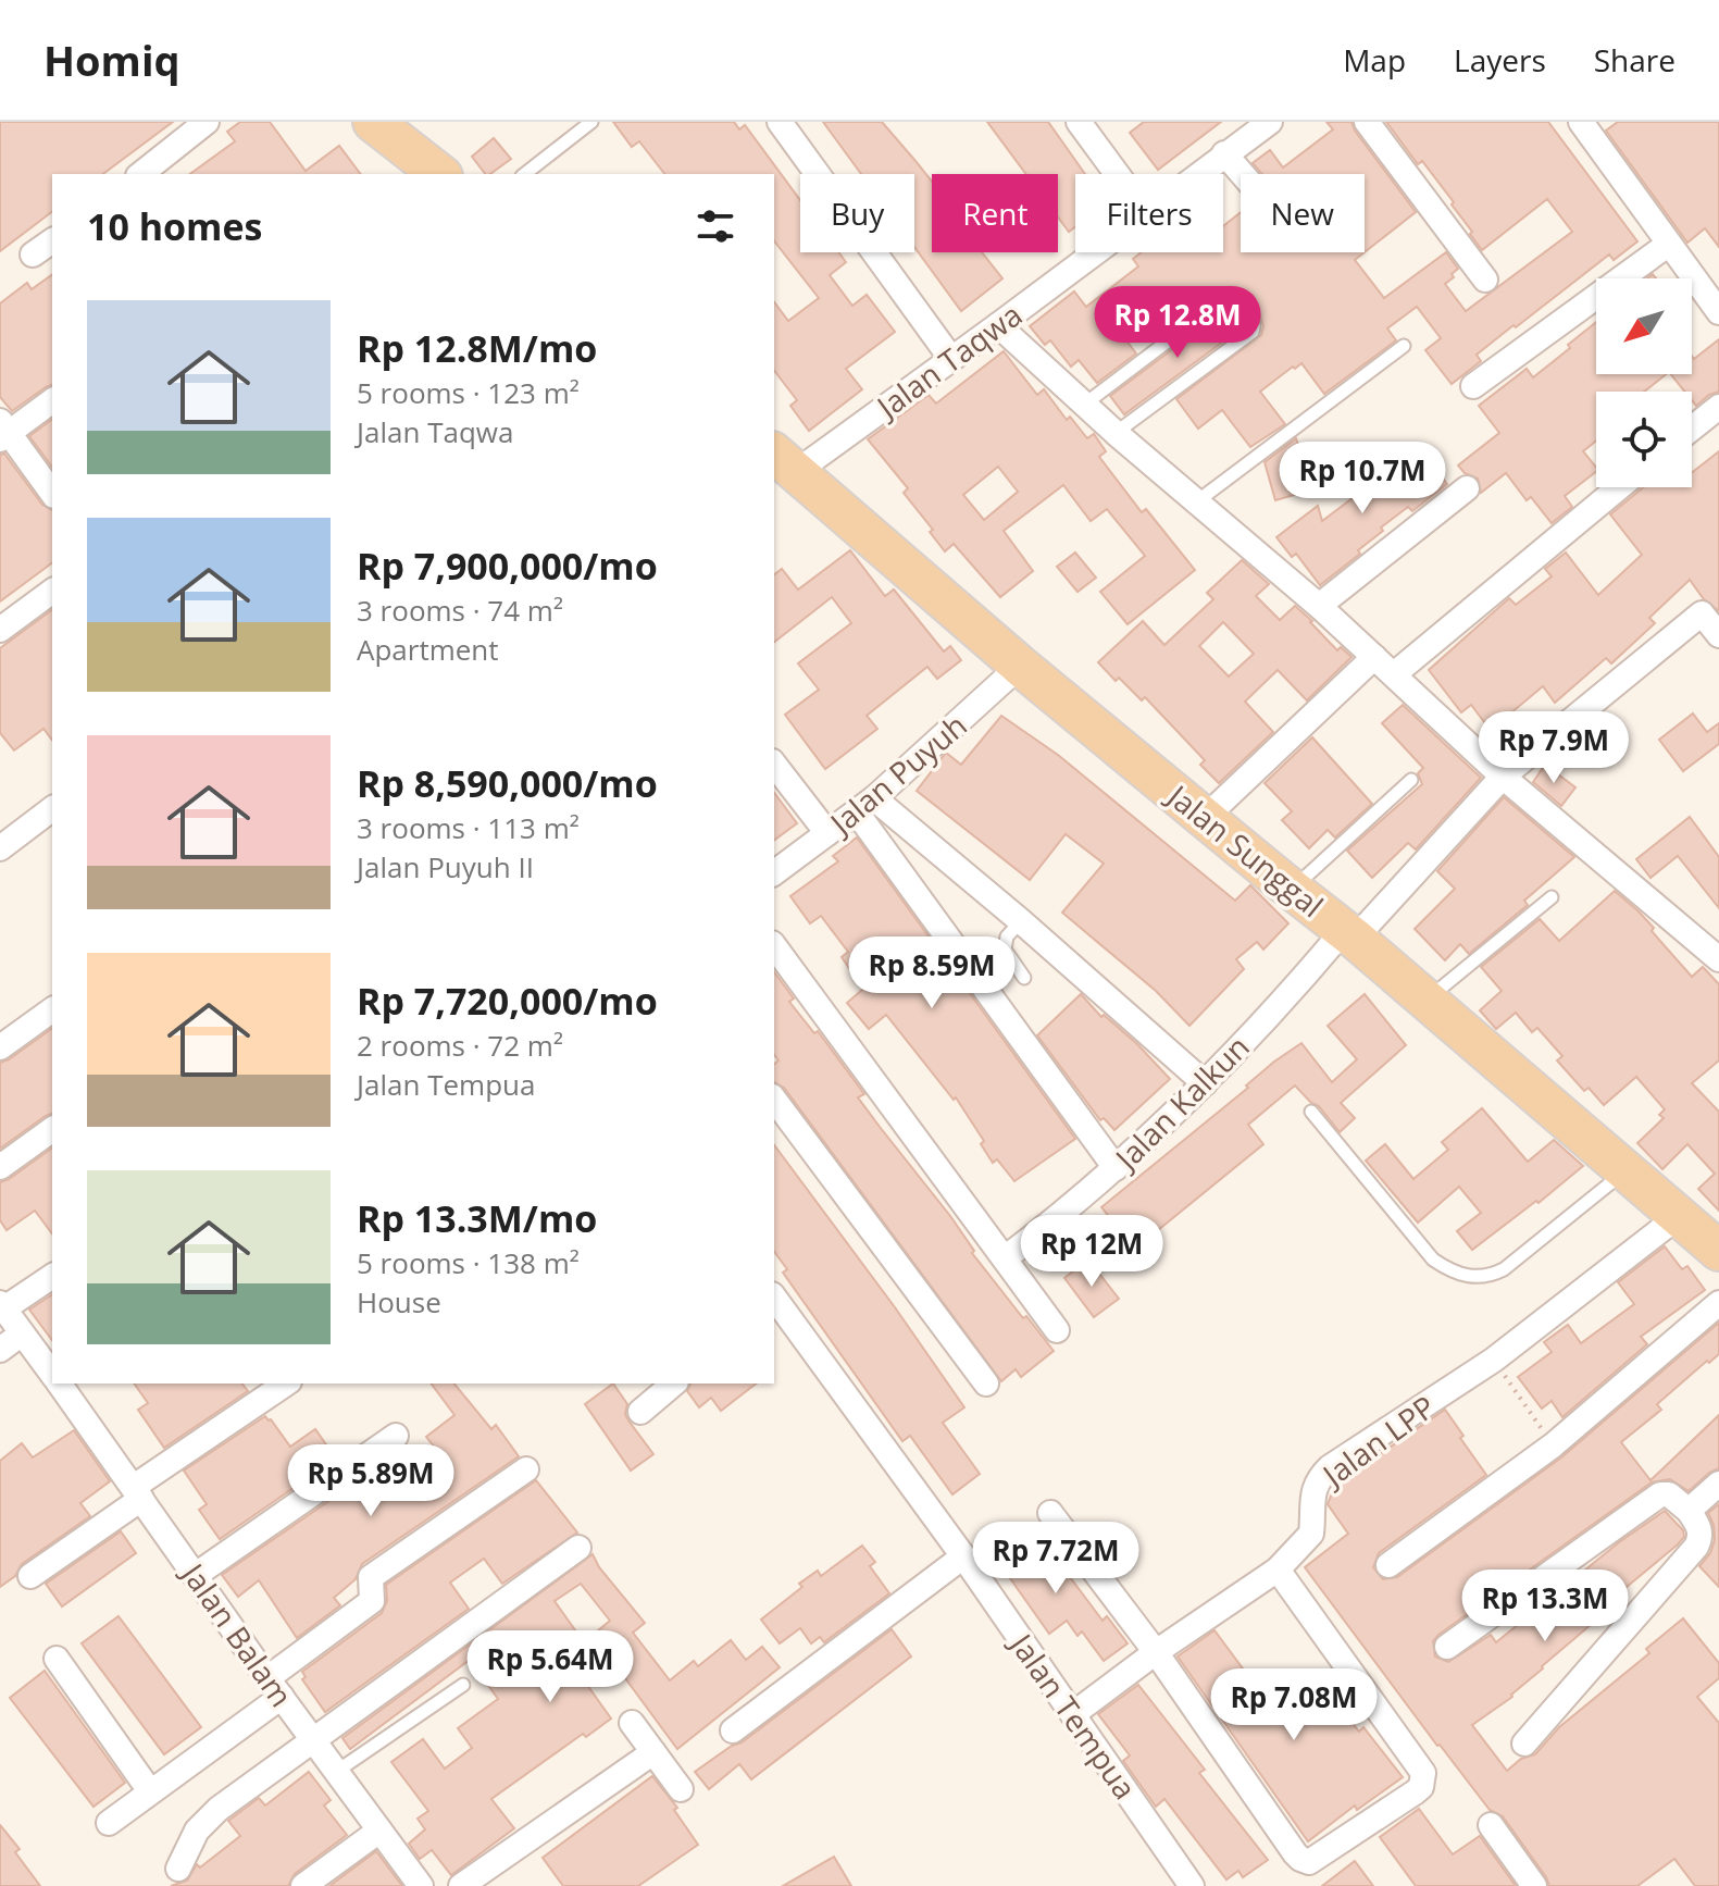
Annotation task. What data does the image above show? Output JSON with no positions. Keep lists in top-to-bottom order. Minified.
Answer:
{"streets":{"main road":["Jalan Sunggal"],"street":["Jalan Taqwa","Jalan Puyuh","Jalan Kalkun","Jalan LPP","Jalan Balam","Jalan Tempua"]},"crossings":[["Jalan Taqwa","Jalan Sunggal"],["Jalan Puyuh","Jalan Sunggal"],["Jalan Sunggal","Jalan Kalkun"],["Jalan Sunggal","Jalan LPP"],["Jalan LPP","Jalan Tempua"]],"north":"bottom left","page":{"header":"Homiq","nav":["Map","Layers","Share"],"chip":["Buy","Rent","Filters","New"],"heading":"10 homes","list":[{"name":"Rp 12.8M/mo","note":"5 rooms · 123 m² · Jalan Taqwa"},{"name":"Rp 7,900,000/mo","note":"3 rooms · 74 m² · Apartment"},{"name":"Rp 8,590,000/mo","note":"3 rooms · 113 m² · Jalan Puyuh II"},{"name":"Rp 7,720,000/mo","note":"2 rooms · 72 m² · Jalan Tempua"},{"name":"Rp 13.3M/mo","note":"5 rooms · 138 m² · House"}],"price":["Rp 12.8M","Rp 10.7M","Rp 7.9M","Rp 8.59M","Rp 12M","Rp 5.89M","Rp 7.72M","Rp 13.3M","Rp 5.64M","Rp 7.08M"]}}
